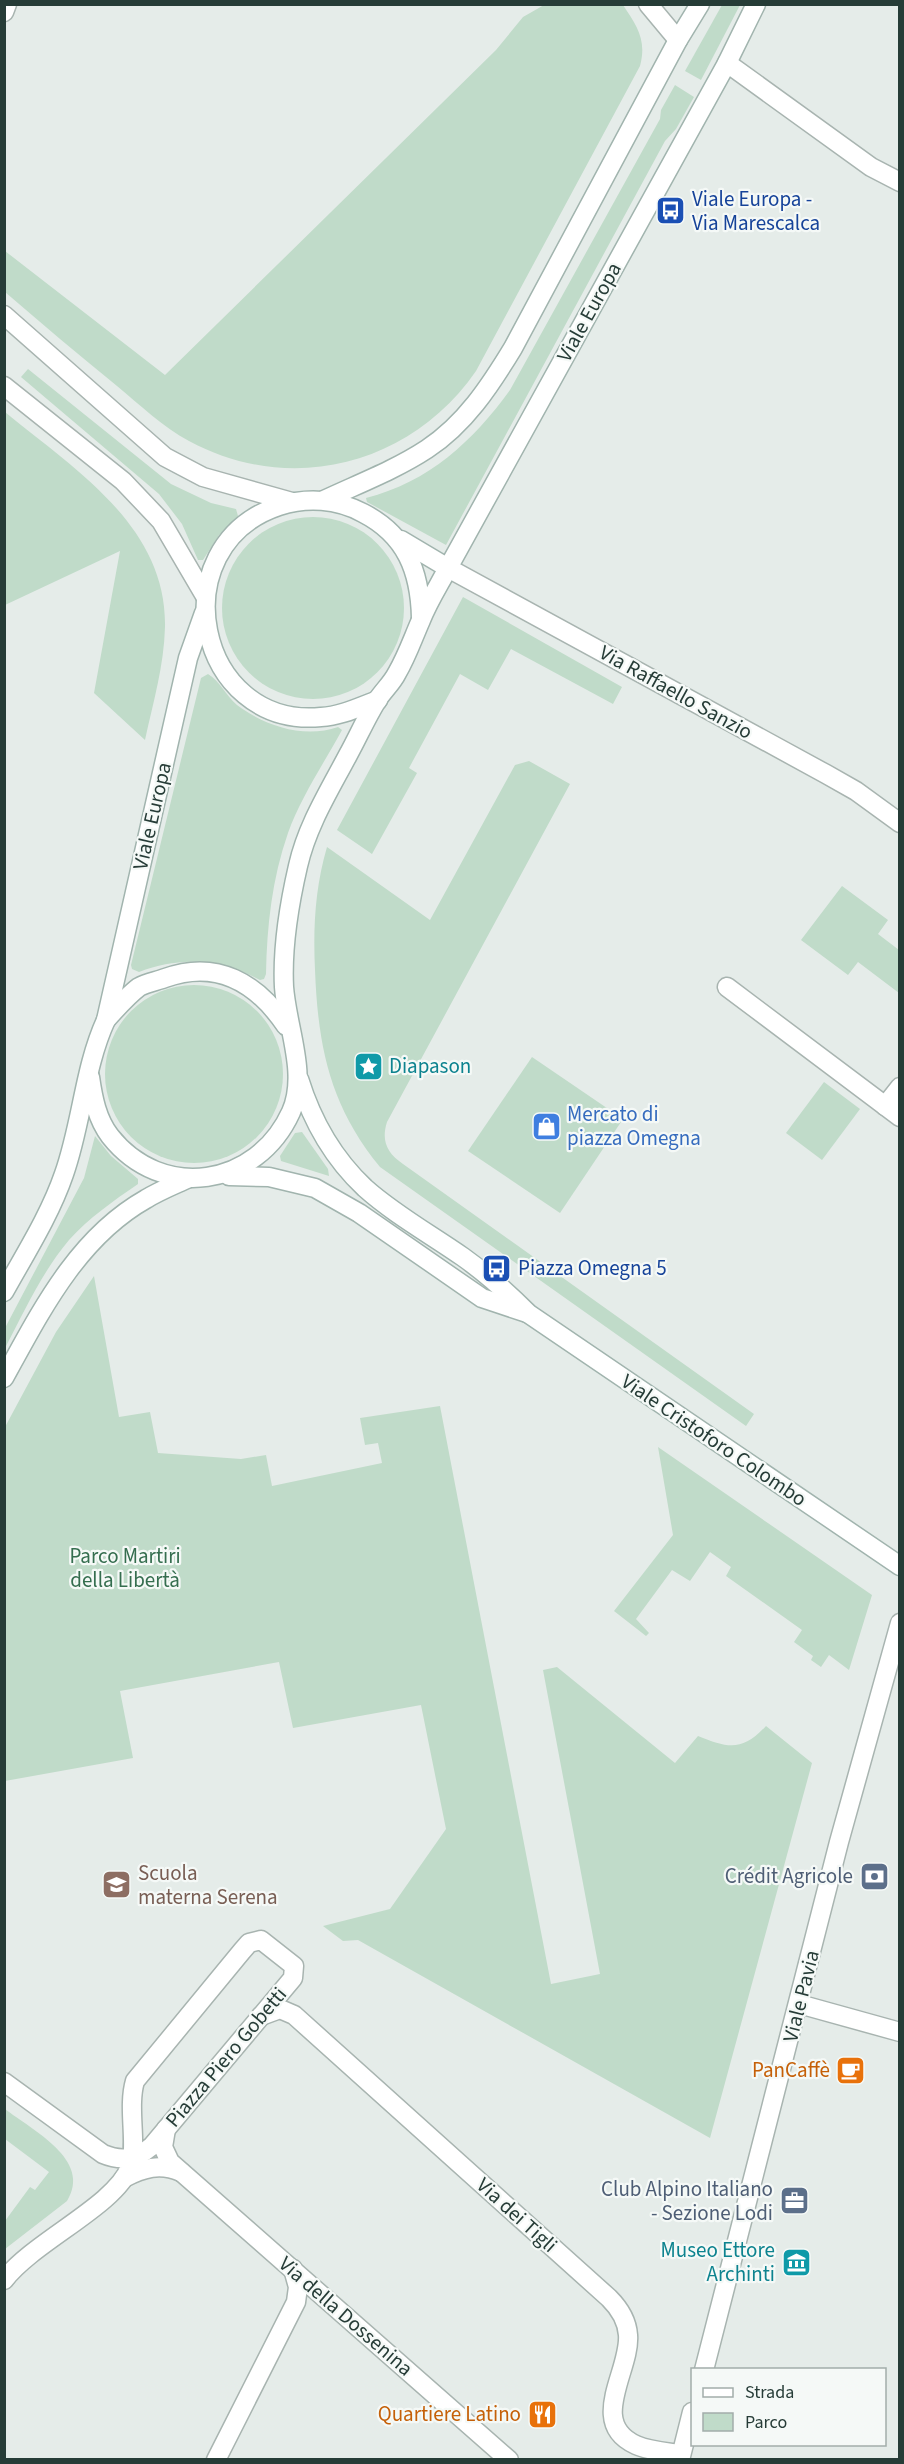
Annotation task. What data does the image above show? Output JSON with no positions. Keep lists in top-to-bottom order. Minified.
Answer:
{"streets":{"street":["Viale Europa","Via Raffaello Sanzio","Viale Cristoforo Colombo","Viale Pavia","Piazza Piero Gobetti","Via dei Tigli","Via della Dossenina"]},"crossings":[["Viale Europa","Via Raffaello Sanzio"],["Piazza Piero Gobetti","Via dei Tigli"],["Piazza Piero Gobetti","Via della Dossenina"]],"parks":["Parco Martiri della Libertà"],"places":{"bus stop":["Viale Europa - Via Marescalca","Piazza Omegna 5"],"place":["Diapason"],"shop":["Mercato di piazza Omegna"],"bank":["Crédit Agricole"],"school or university":["Scuola materna Serena"],"cafe":["PanCaffè"],"office":["Club Alpino Italiano - Sezione Lodi"],"museum":["Museo Ettore Archinti"],"restaurant":["Quartiere Latino"]},"legend":["Strada","Parco"]}
